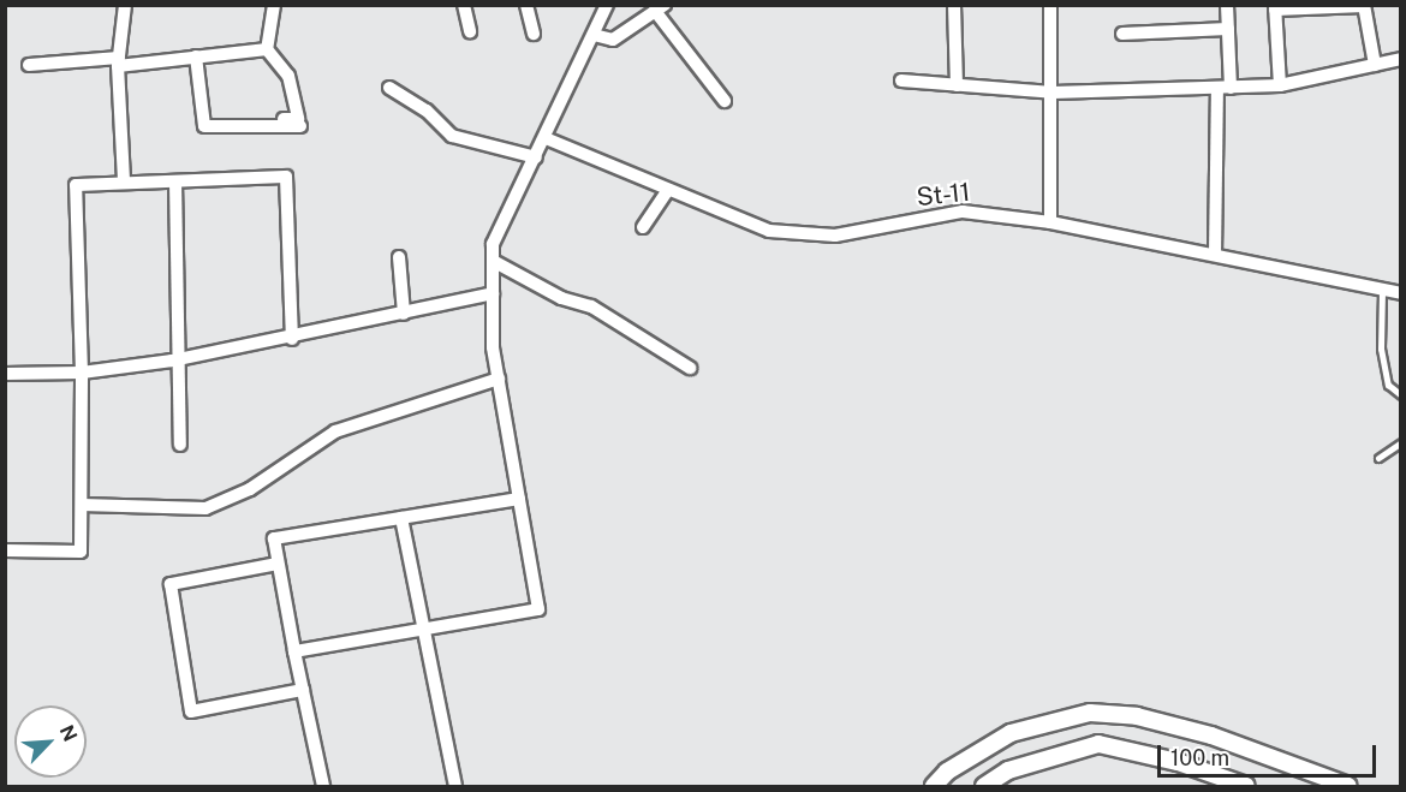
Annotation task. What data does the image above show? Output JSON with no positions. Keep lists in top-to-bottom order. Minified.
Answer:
{"streets":{"street":["St-11"]},"scale_bar":"100 m","north":"top right"}
